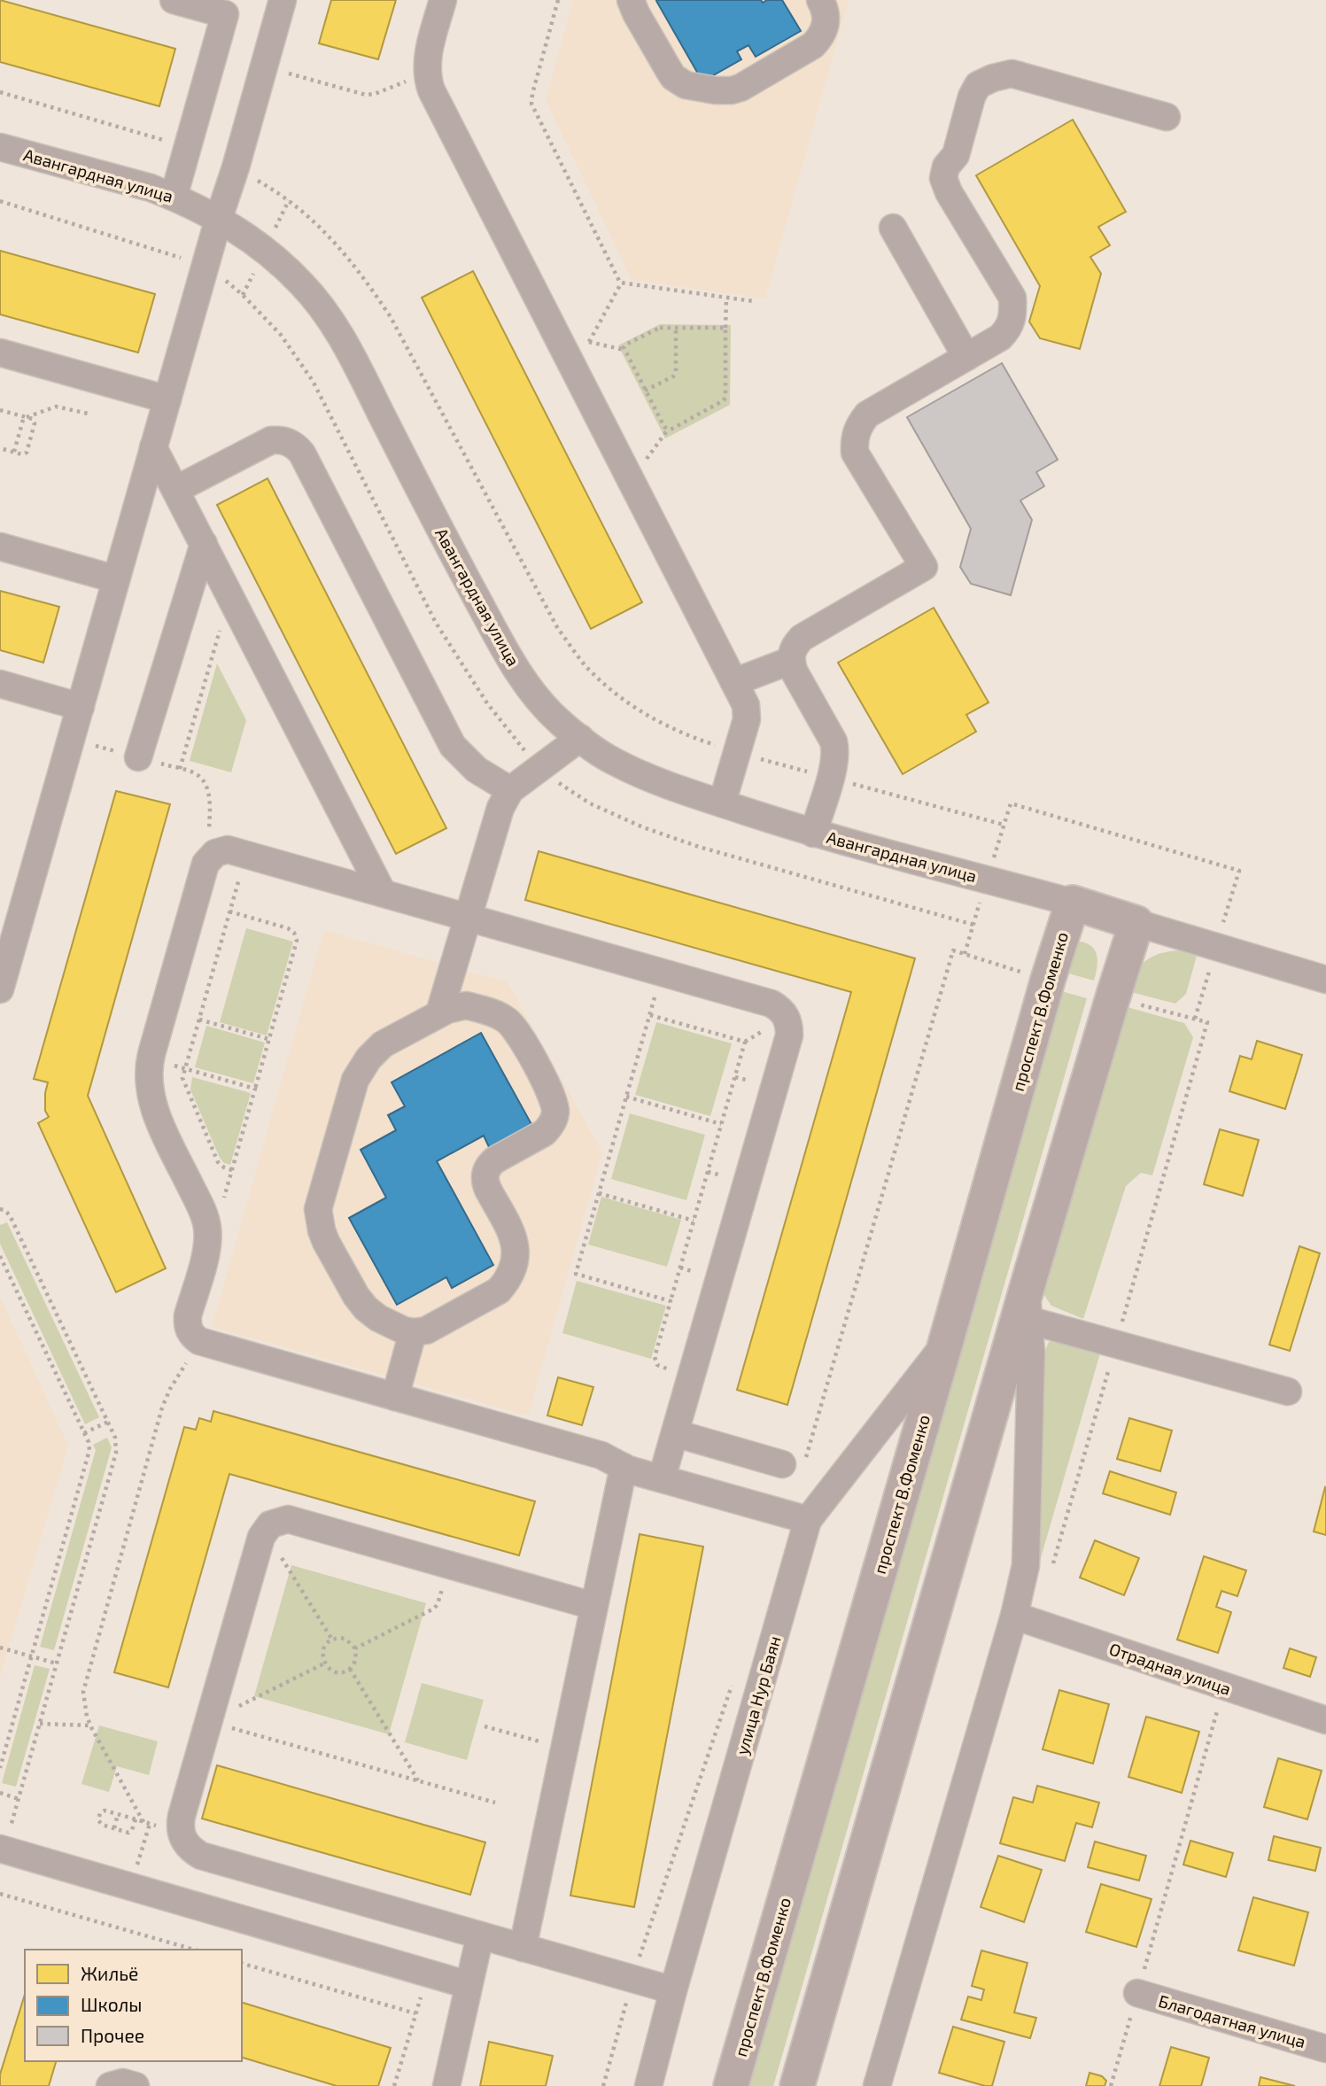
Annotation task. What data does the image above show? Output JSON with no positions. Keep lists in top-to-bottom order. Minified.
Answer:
{"streets":{"main road":["проспект В.Фоменко"],"street":["Авангардная улица","Отрадная улица","улица Нур Баян","Благодатная улица"]},"crossings":[["Авангардная улица","проспект В.Фоменко"],["проспект В.Фоменко","улица Нур Баян"]],"legend":["Жильё","Школы","Прочее"]}
